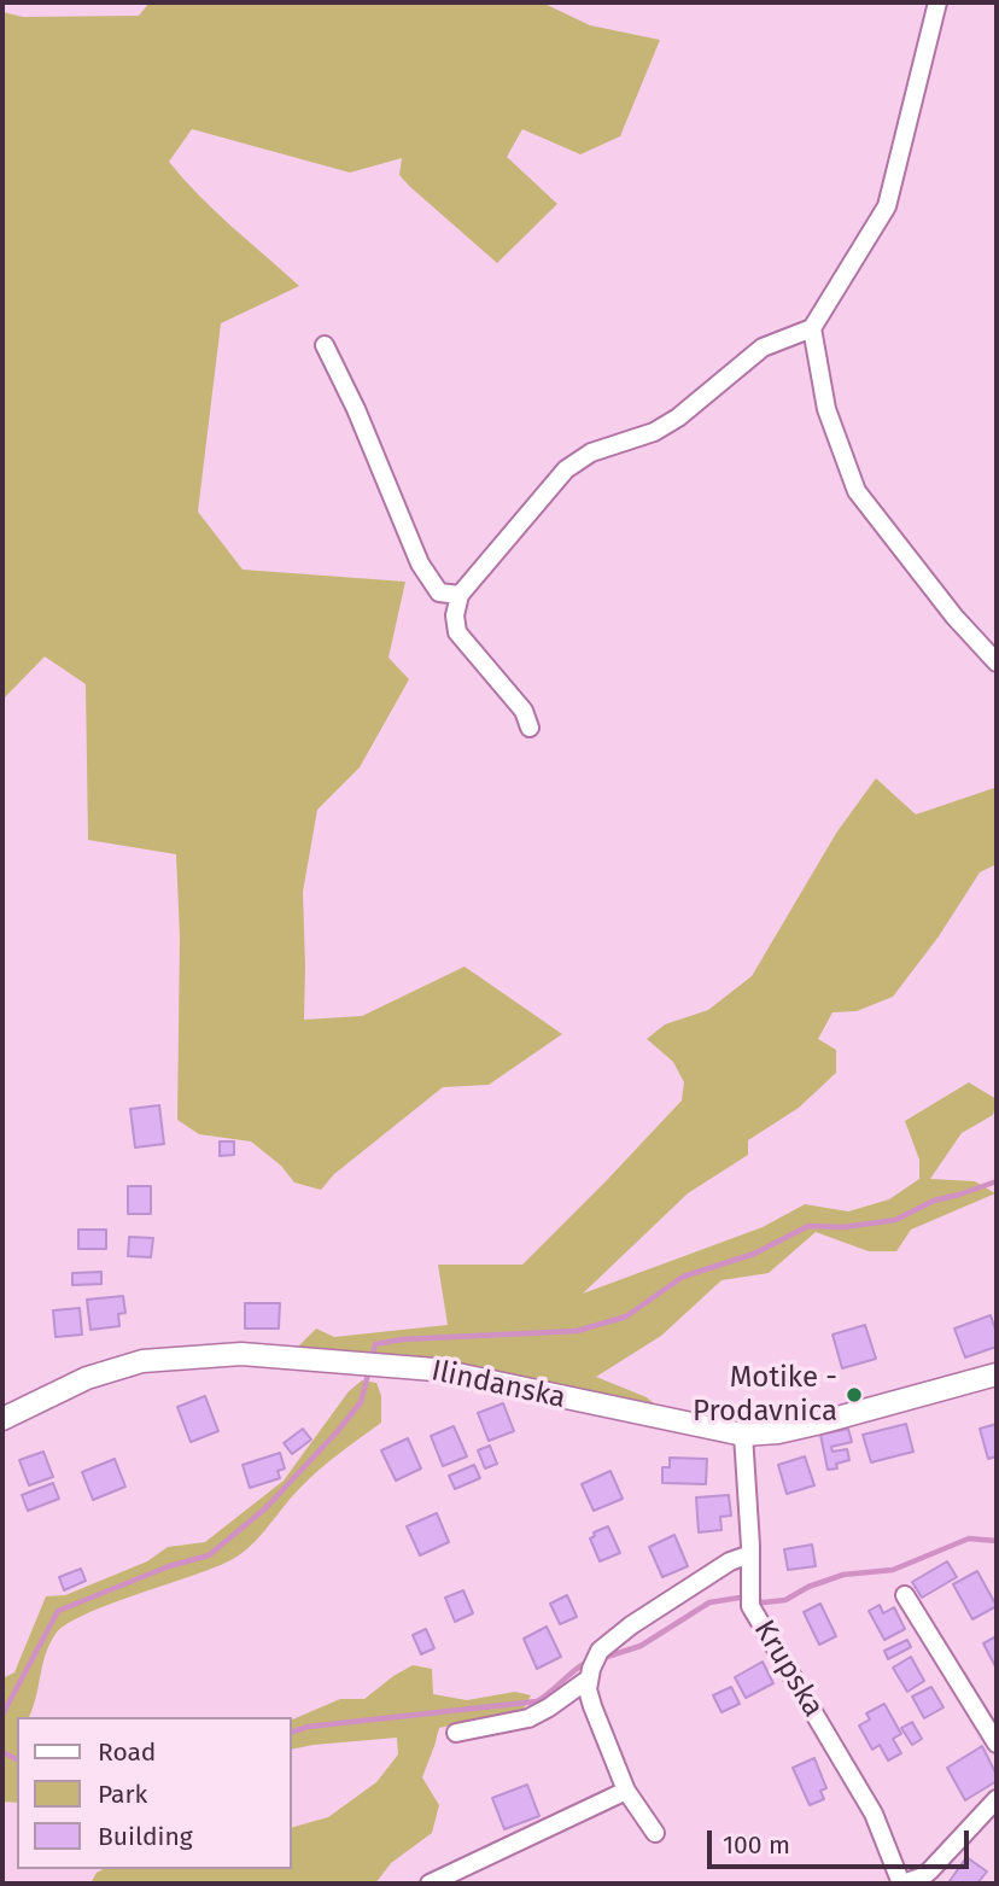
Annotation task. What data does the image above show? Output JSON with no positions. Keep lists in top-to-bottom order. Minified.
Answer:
{"streets":{"street":["Ilindanska","Krupska"]},"crossings":[["Ilindanska","Krupska"]],"places":["Motike - Prodavnica"],"legend":["Road","Park","Building"],"scale_bar":"100 m"}
